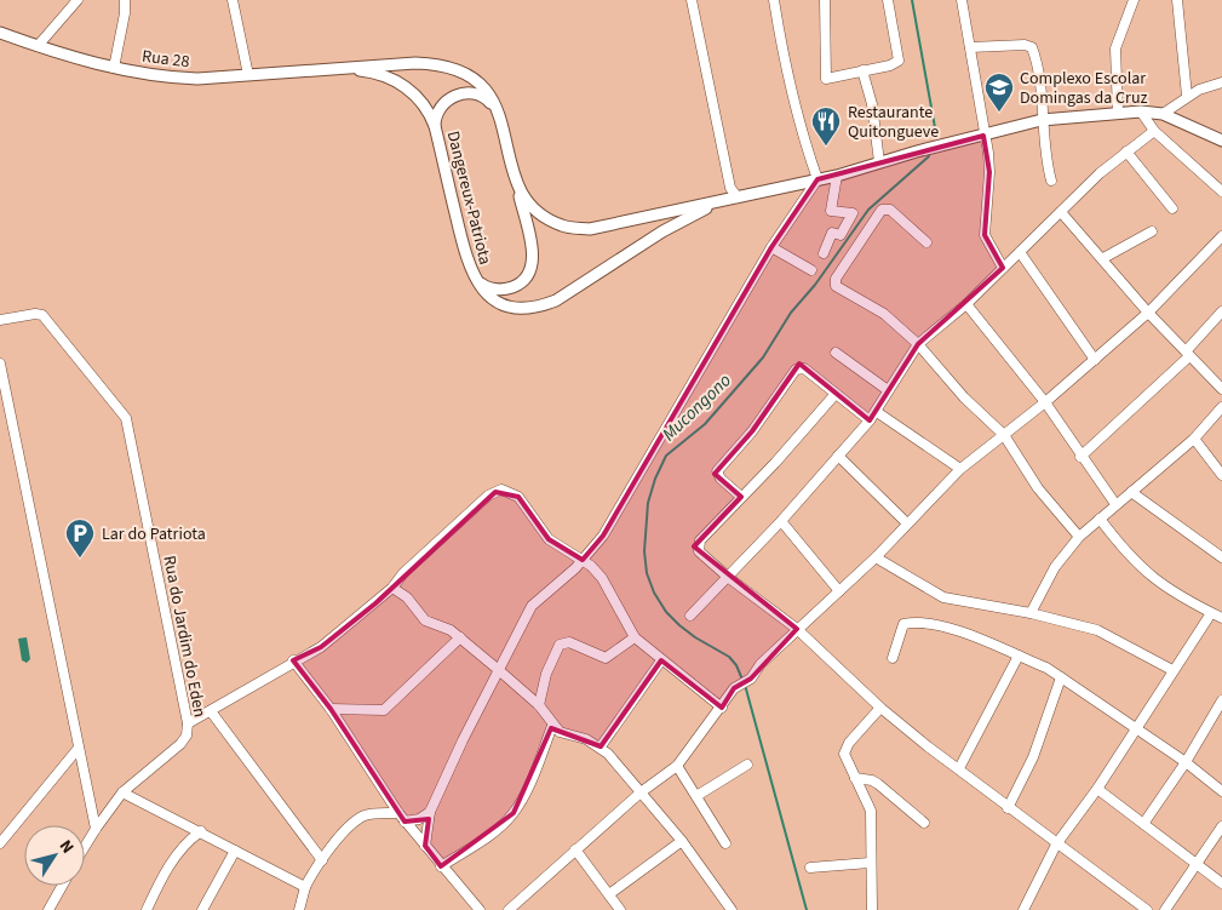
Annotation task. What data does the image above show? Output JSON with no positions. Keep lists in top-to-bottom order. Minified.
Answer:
{"streets":{"street":["Rua 28","Dangereux-Patriota","Rua do Jardim do Eden"]},"crossings":[["Rua 28","Dangereux-Patriota"]],"water":["Mucongono"],"places":{"school or university":["Complexo Escolar Domingas da Cruz"],"restaurant":["Restaurante Quitongueve"],"parking":["Lar do Patriota"]},"north":"top right"}
